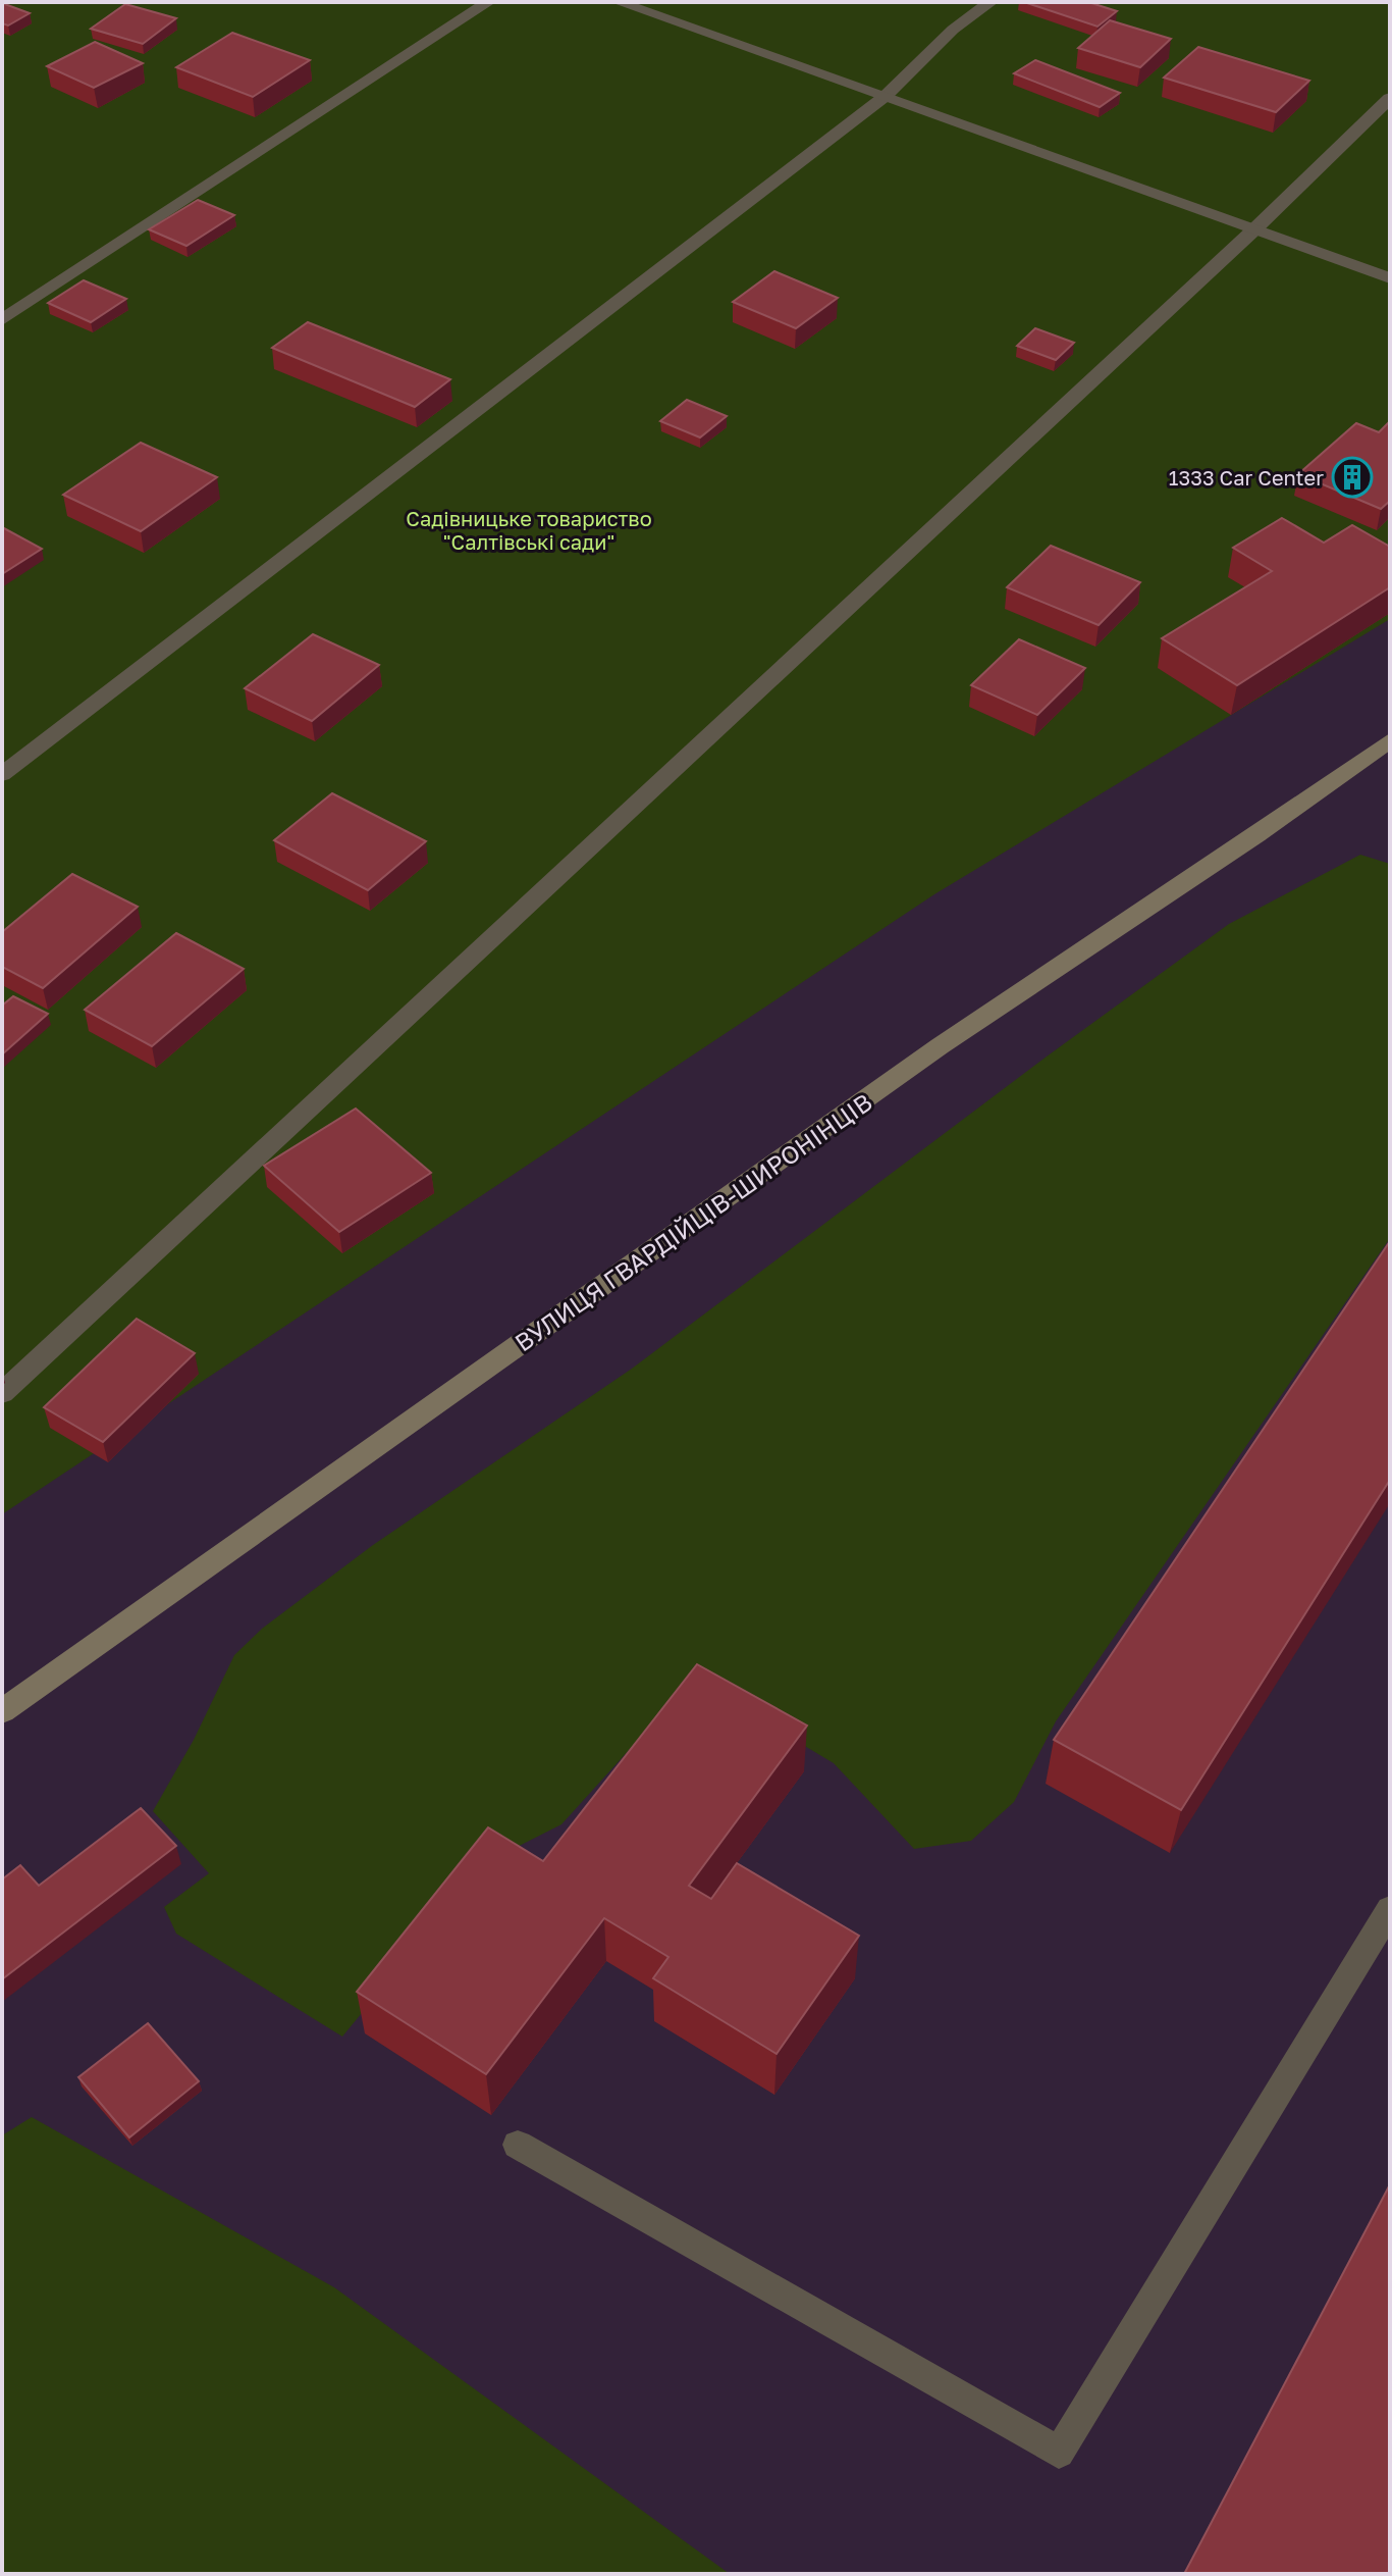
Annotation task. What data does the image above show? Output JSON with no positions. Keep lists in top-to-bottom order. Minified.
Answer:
{"streets":{"main road":["ВУЛИЦЯ ГВАРДІЙЦІВ-ШИРОНІНЦІВ"]},"parks":["Садівницьке товариство \"Салтівські сади\""],"places":{"building":["1333 Car Center"]}}
